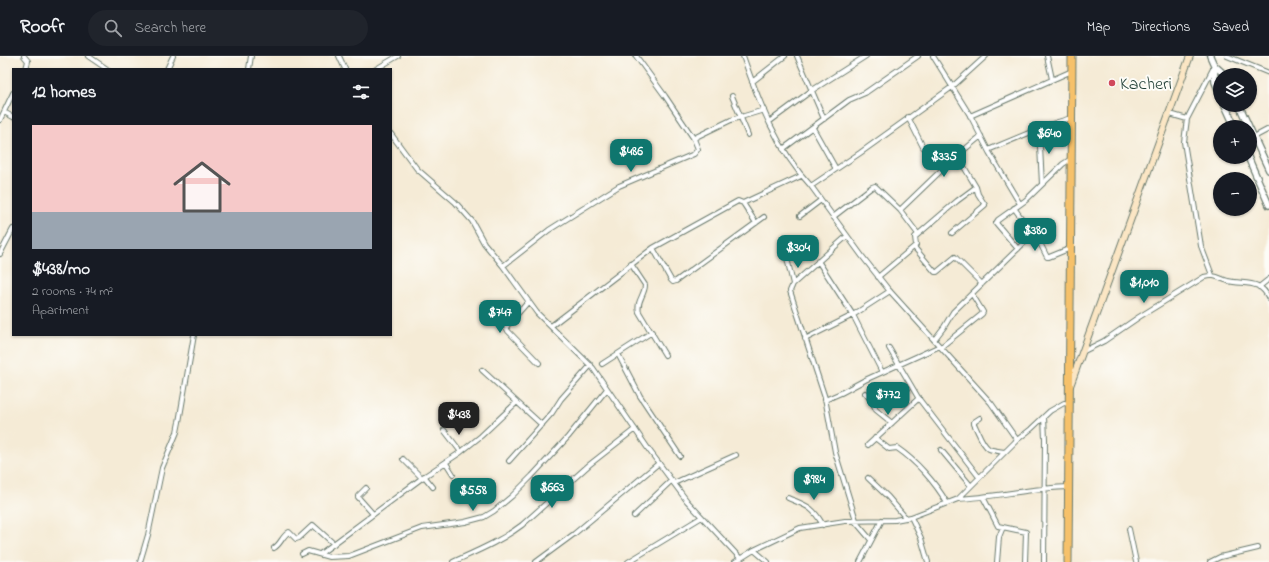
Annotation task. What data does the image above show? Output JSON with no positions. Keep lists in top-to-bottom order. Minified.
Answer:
{"places":["Kacheri"],"page":{"header":"Roofr","search":"Search here","nav":["Map","Directions","Saved"],"map_buttons":["+","−"],"heading":"12 homes","list":[{"name":"$438/mo","note":"2 rooms · 74 m² · Apartment"}],"price":["$640","$486","$335","$380","$304","$1,010","$747","$772","$438","$984","$663","$558"]}}
